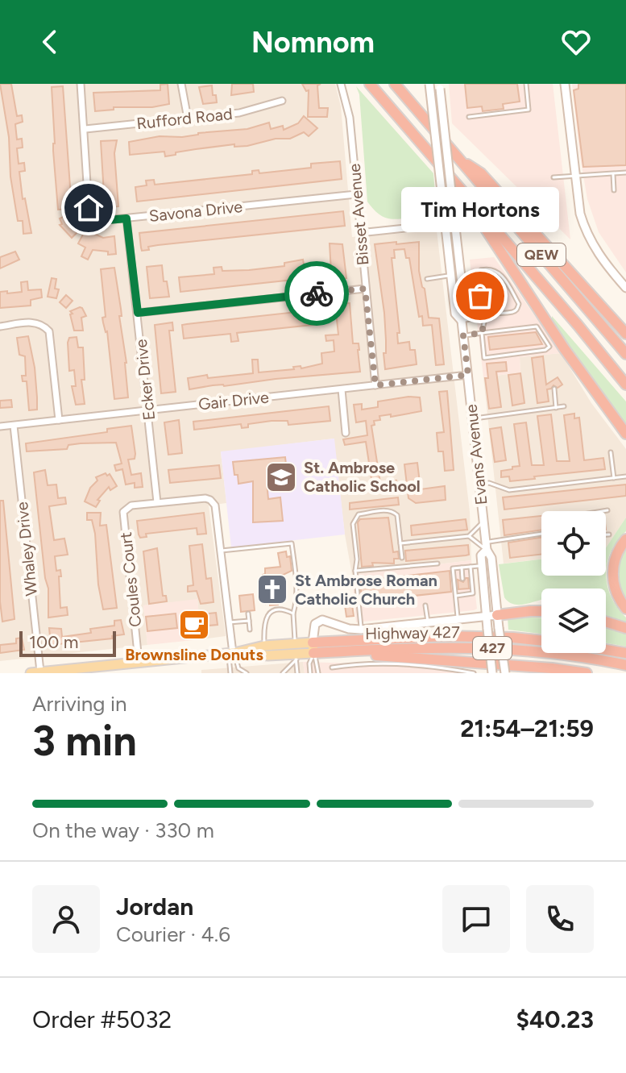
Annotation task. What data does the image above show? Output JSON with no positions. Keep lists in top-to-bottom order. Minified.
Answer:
{"streets":{"highway":["QEW","Highway 427","427"],"main road":["Evans Avenue"],"street":["Rufford Road","Savona Drive","Bisset Avenue","Ecker Drive","Gair Drive","Whaley Drive","Coules Court"]},"crossings":[["Rufford Road","Savona Drive"],["Savona Drive","Bisset Avenue"],["Savona Drive","Ecker Drive"],["Bisset Avenue","Gair Drive"],["Ecker Drive","Gair Drive"],["Ecker Drive","Coules Court"],["Gair Drive","Evans Avenue"],["Gair Drive","Whaley Drive"]],"places":{"other":["Tim Hortons"],"school or university":["St. Ambrose Catholic School"],"church":["St Ambrose Roman Catholic Church"],"cafe":["Brownsline Donuts"]},"scale_bar":"100 m","page":{"header":"Nomnom","bubble":"Tim Hortons","scale":"100 m","heading":["3 min","Arriving in","21:54–21:59"],"panel":["Jordan","Courier · 4.6","Order #5032","$40.23"],"bar":"On the way · 330 m"}}
